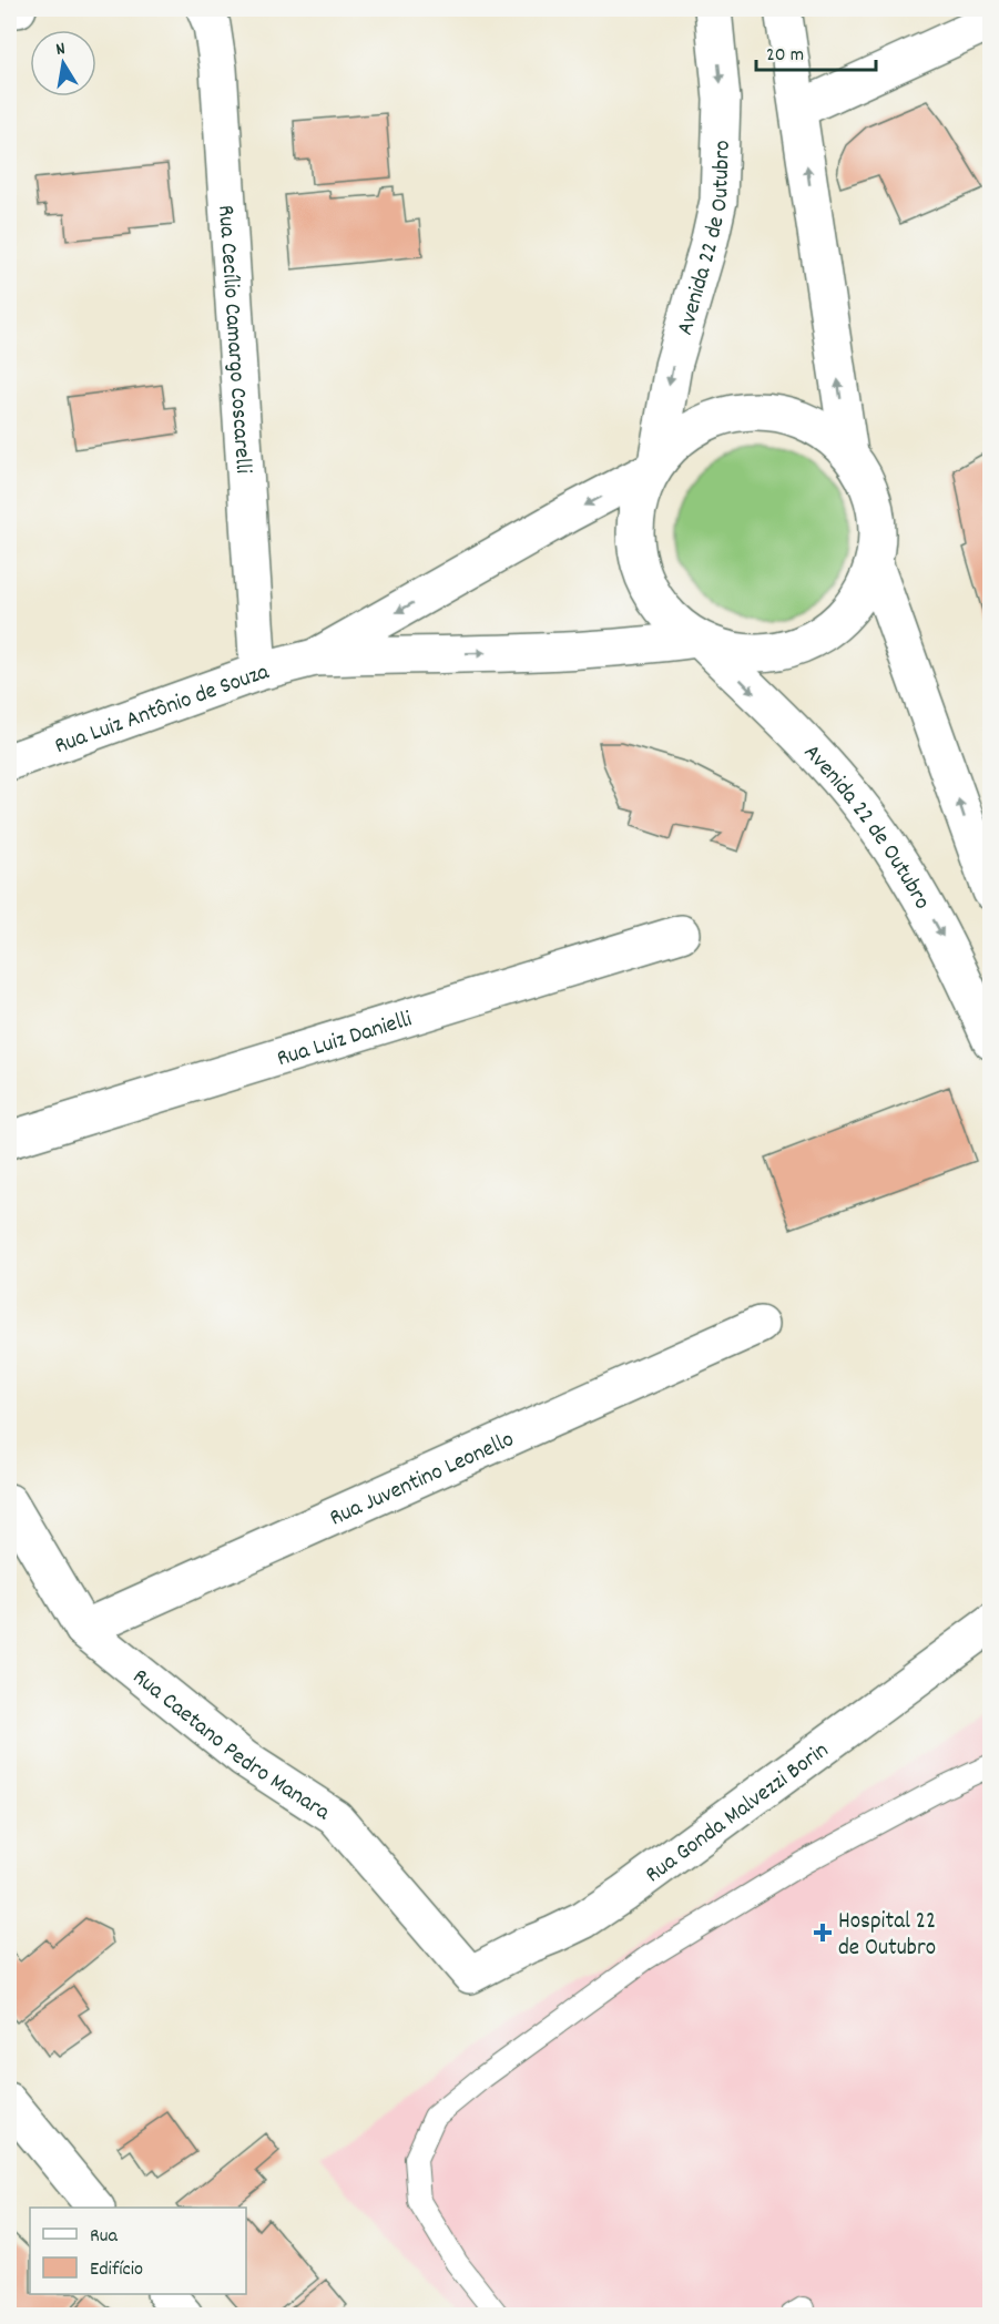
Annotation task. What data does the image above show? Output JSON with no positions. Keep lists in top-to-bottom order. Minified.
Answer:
{"streets":{"street":["Avenida 22 de Outubro","Rua Cecílio Camargo Coscarelli","Rua Luiz Antônio de Souza","Rua Luiz Danielli","Rua Juventino Leonello","Rua Caetano Pedro Manara","Rua Gonda Malvezzi Borin"]},"crossings":[["Rua Cecílio Camargo Coscarelli","Rua Luiz Antônio de Souza"],["Rua Juventino Leonello","Rua Caetano Pedro Manara"],["Rua Caetano Pedro Manara","Rua Gonda Malvezzi Borin"]],"places":{"health":["Hospital 22 de Outubro"]},"legend":["Rua","Edifício"],"scale_bar":"20 m","north":"top"}
